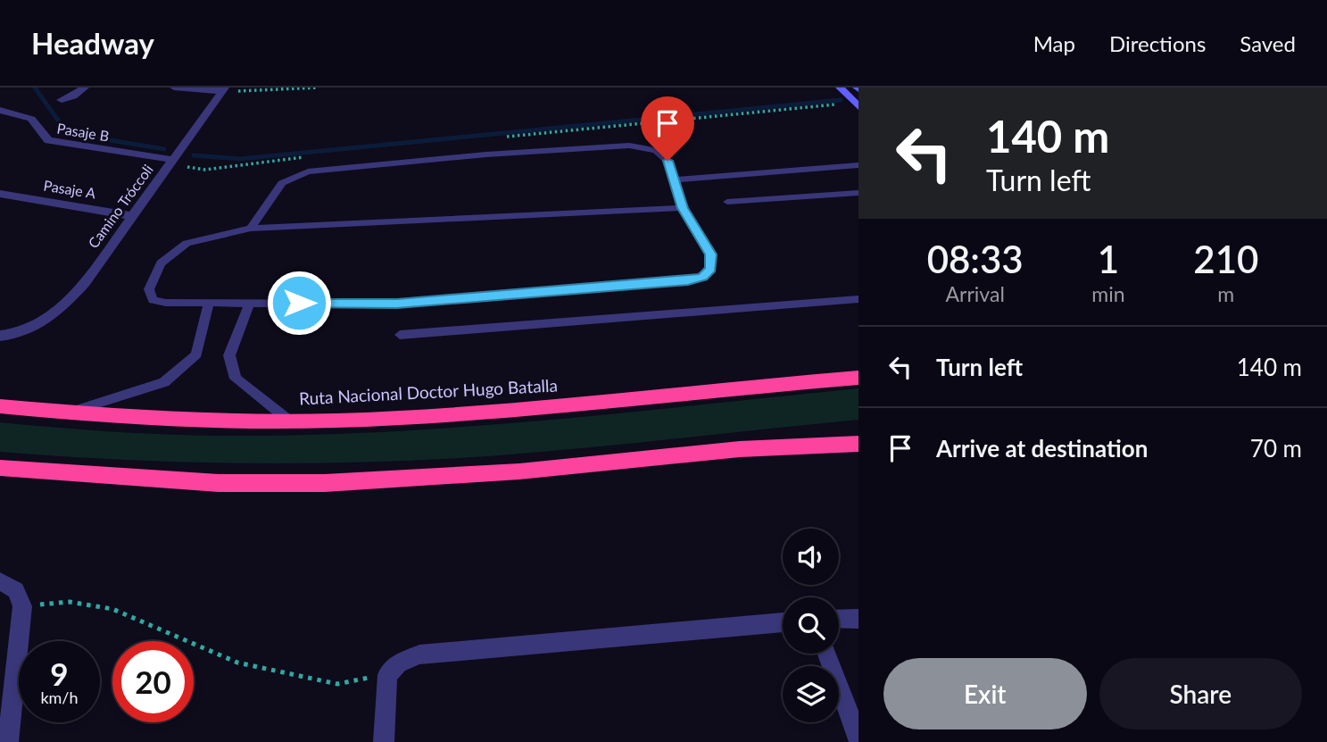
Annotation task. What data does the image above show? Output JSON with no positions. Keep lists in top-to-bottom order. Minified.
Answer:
{"streets":{"highway":["Ruta Nacional Doctor Hugo Batalla"],"street":["Pasaje B","Pasaje A","Camino Tróccoli"]},"crossings":[["Pasaje B","Camino Tróccoli"],["Pasaje A","Camino Tróccoli"]],"page":{"header":"Headway","nav":["Map","Directions","Saved"],"turn":["140 m","Turn left"],"eta":["08:33","Arrival","1","min","210","m"],"list":[{"name":"Turn left","value":"140 m"},{"name":"Arrive at destination","value":"70 m"}],"speed":"9 km/h","limit":"20","buttons":["Exit","Share"]}}
